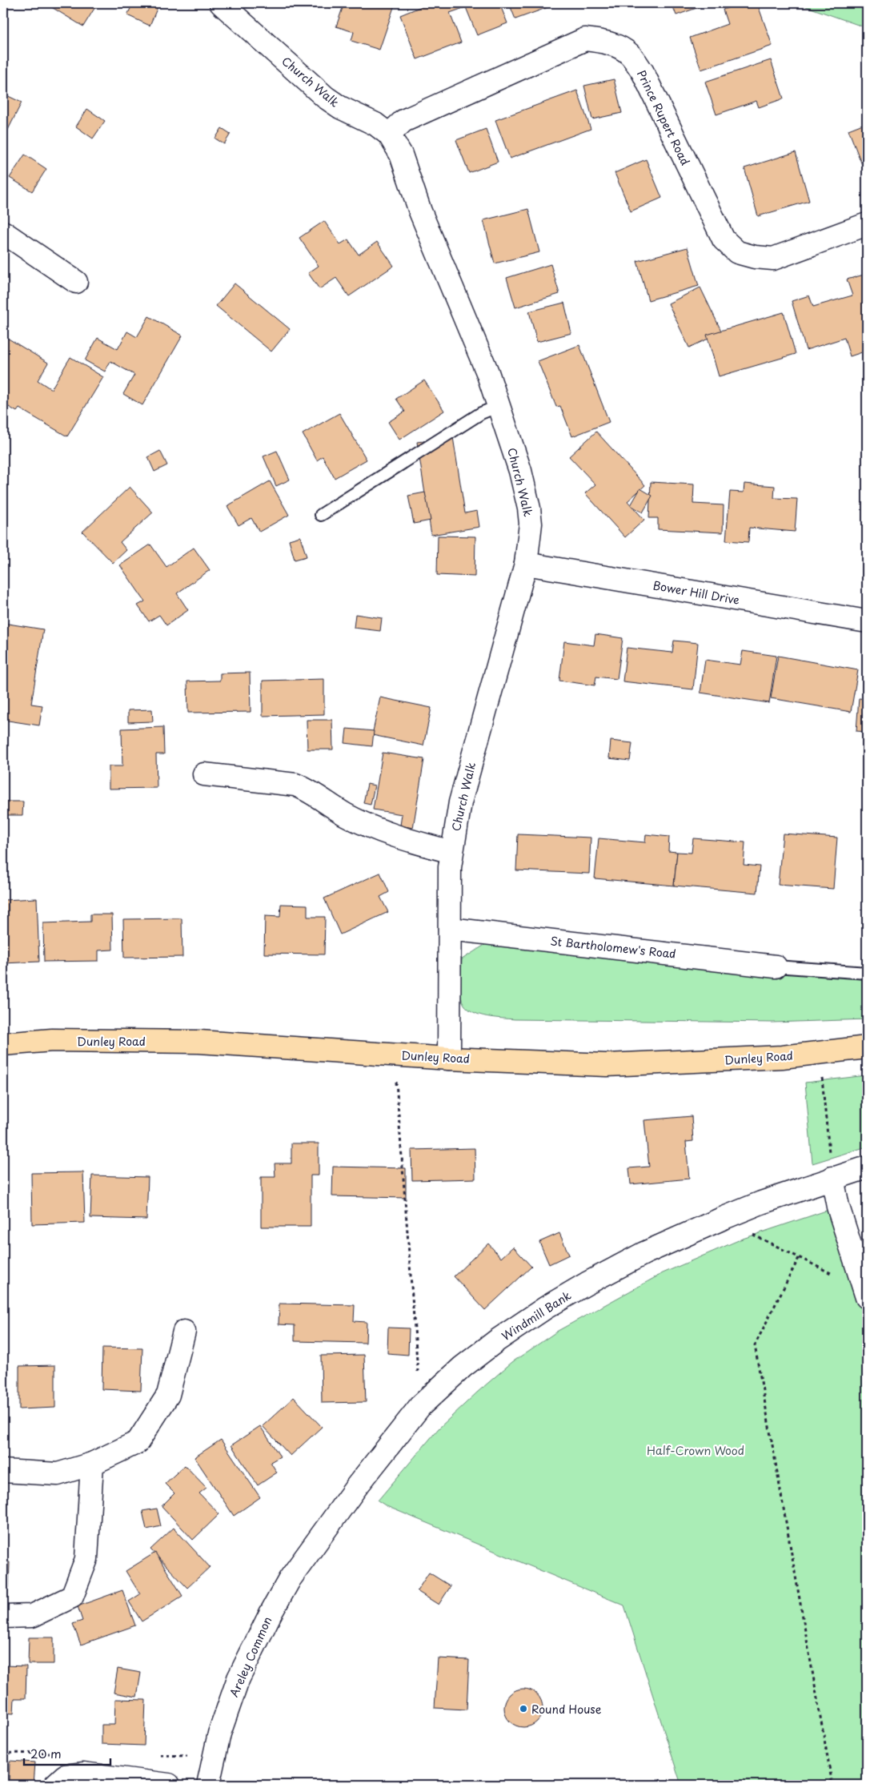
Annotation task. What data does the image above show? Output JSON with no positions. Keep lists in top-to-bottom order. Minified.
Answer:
{"streets":{"main road":["Dunley Road"],"street":["Church Walk","Prince Rupert Road","Bower Hill Drive","St Bartholomew's Road","Windmill Bank","Areley Common"]},"crossings":[["Church Walk","Prince Rupert Road"],["Church Walk","Bower Hill Drive"],["Church Walk","St Bartholomew's Road"],["Church Walk","Dunley Road"],["Windmill Bank","Areley Common"]],"parks":["Half-Crown Wood"],"places":["Round House"],"scale_bar":"20 m"}
